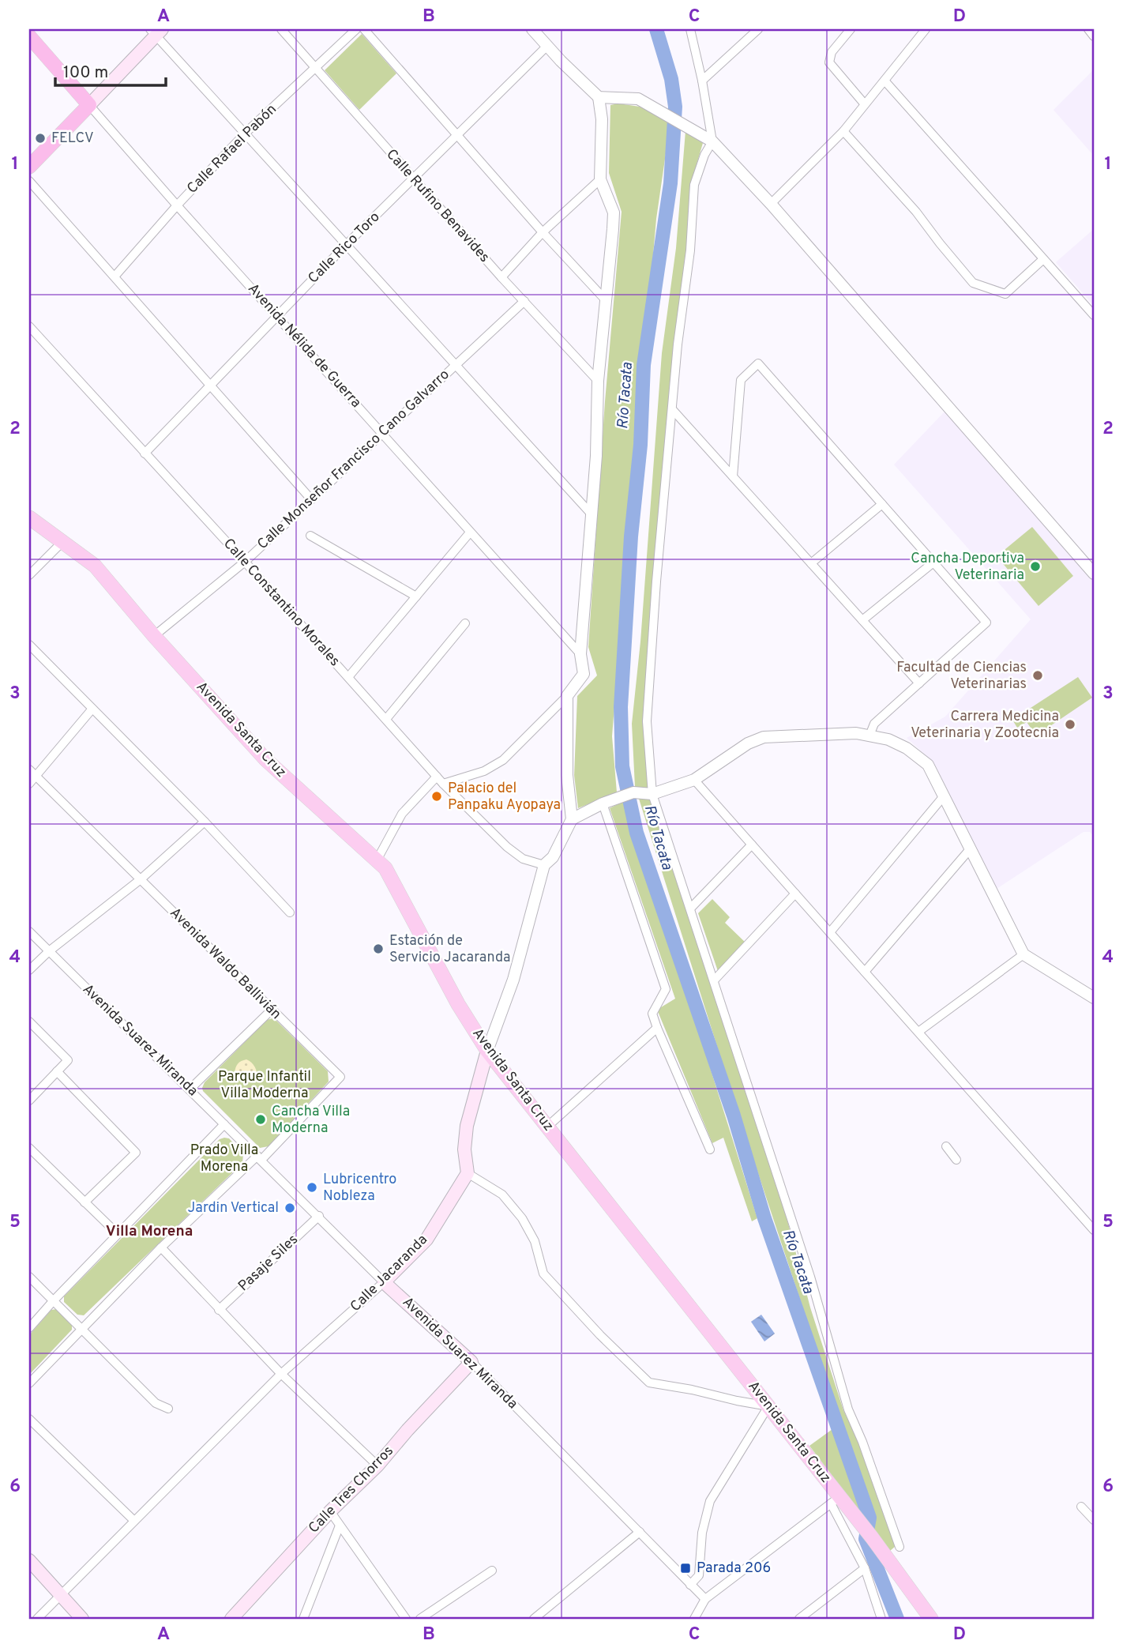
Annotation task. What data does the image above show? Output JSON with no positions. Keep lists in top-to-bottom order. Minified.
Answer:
{"streets":{"highway":["Avenida Nélida de Guerra"],"main road":["Avenida Santa Cruz","Avenida Suarez Miranda","Calle Jacaranda","Calle Tres Chorros"],"street":["Calle Rafael Pabón","Calle Rufino Benavides","Calle Rico Toro","Calle Monseñor Francisco Cano Galvarro","Calle Constantino Morales","Avenida Waldo Ballivián","Pasaje Siles"]},"crossings":[["Calle Rafael Pabón","Calle Rufino Benavides"],["Calle Rafael Pabón","Avenida Nélida de Guerra"],["Calle Rufino Benavides","Calle Rico Toro"],["Calle Rufino Benavides","Calle Monseñor Francisco Cano Galvarro"],["Calle Rico Toro","Avenida Nélida de Guerra"],["Calle Rico Toro","Calle Constantino Morales"],["Avenida Nélida de Guerra","Calle Monseñor Francisco Cano Galvarro"],["Calle Monseñor Francisco Cano Galvarro","Calle Constantino Morales"],["Calle Monseñor Francisco Cano Galvarro","Avenida Santa Cruz"],["Avenida Waldo Ballivián","Avenida Suarez Miranda"],["Avenida Suarez Miranda","Pasaje Siles"],["Avenida Suarez Miranda","Calle Jacaranda"],["Avenida Suarez Miranda","Calle Tres Chorros"]],"districts":["Villa Morena"],"water":["Río Tacata"],"parks":["Parque Infantil Villa Moderna","Prado Villa Morena"],"places":{"other":["FELCV","Cancha Deportiva Veterinaria","Facultad de Ciencias Veterinarias","Carrera Medicina Veterinaria y Zootecnia","Palacio del Panpaku Ayopaya","Estación de Servicio Jacaranda","Cancha Villa Moderna","Lubricentro Nobleza","Jardin Vertical"],"transit":["Parada 206"]},"scale_bar":"100 m","grid":{"columns":["A","B","C","D"],"rows":["1","2","3","4","5","6"]}}
